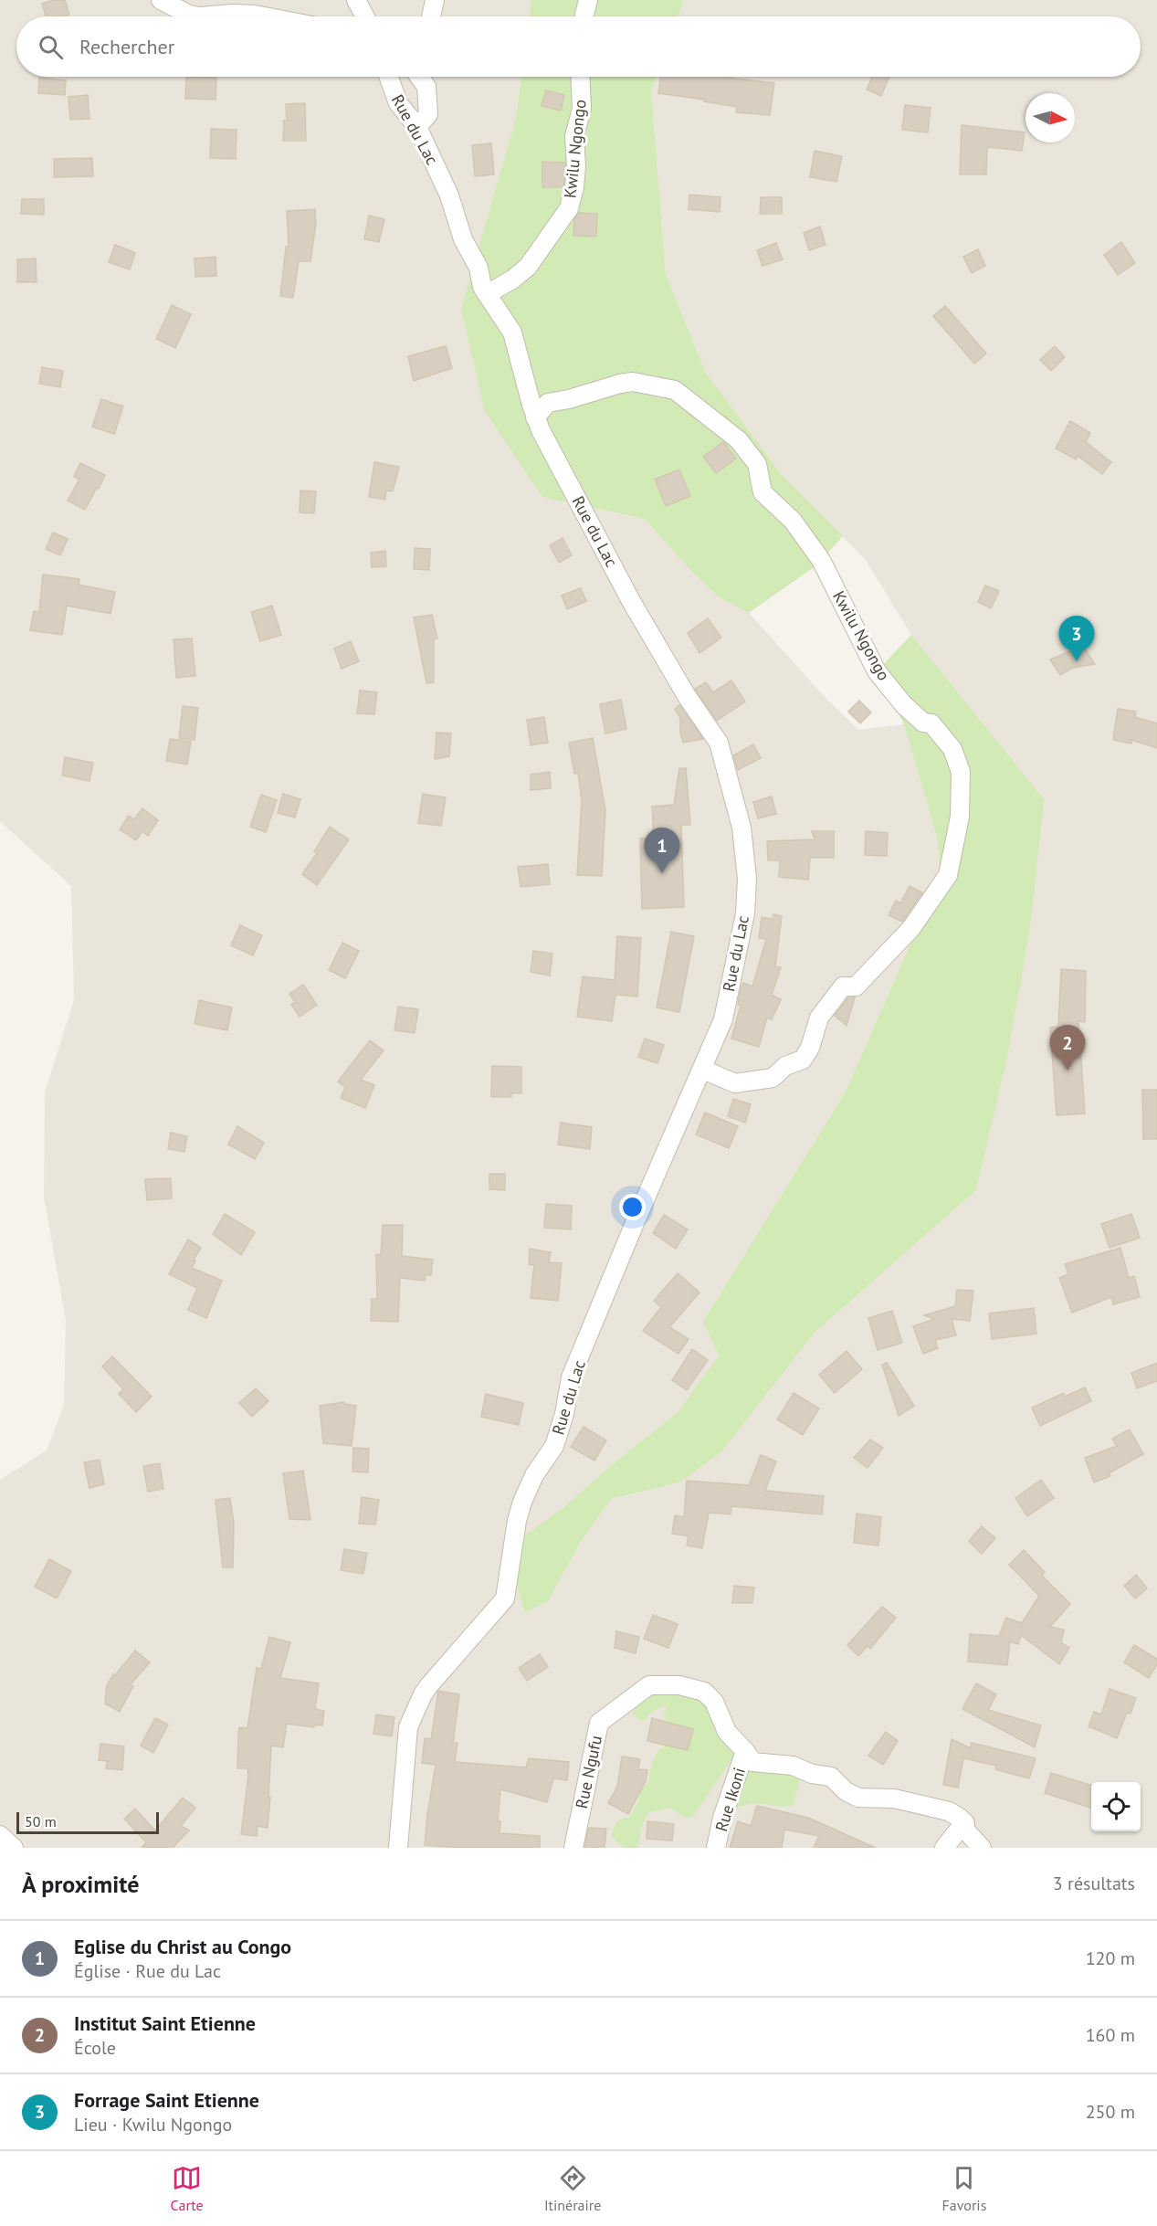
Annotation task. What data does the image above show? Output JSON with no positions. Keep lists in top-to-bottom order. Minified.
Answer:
{"streets":{"street":["Rue du Lac","Kwilu Ngongo","Rue Ngufu","Rue Ikoni"]},"crossings":[["Rue du Lac","Kwilu Ngongo"],["Rue Ngufu","Rue Ikoni"]],"scale_bar":"50 m","north":"right","page":{"search":"Rechercher","pins":["3","1","2"],"scale":"50 m","heading":["À proximité","3 résultats"],"list":[{"mark":"1","name":"Eglise du Christ au Congo","note":"Église · Rue du Lac","value":"120 m"},{"mark":"2","name":"Institut Saint Etienne","note":"École","value":"160 m"},{"mark":"3","name":"Forrage Saint Etienne","note":"Lieu · Kwilu Ngongo","value":"250 m"}],"nav":["Carte","Itinéraire","Favoris"]}}
